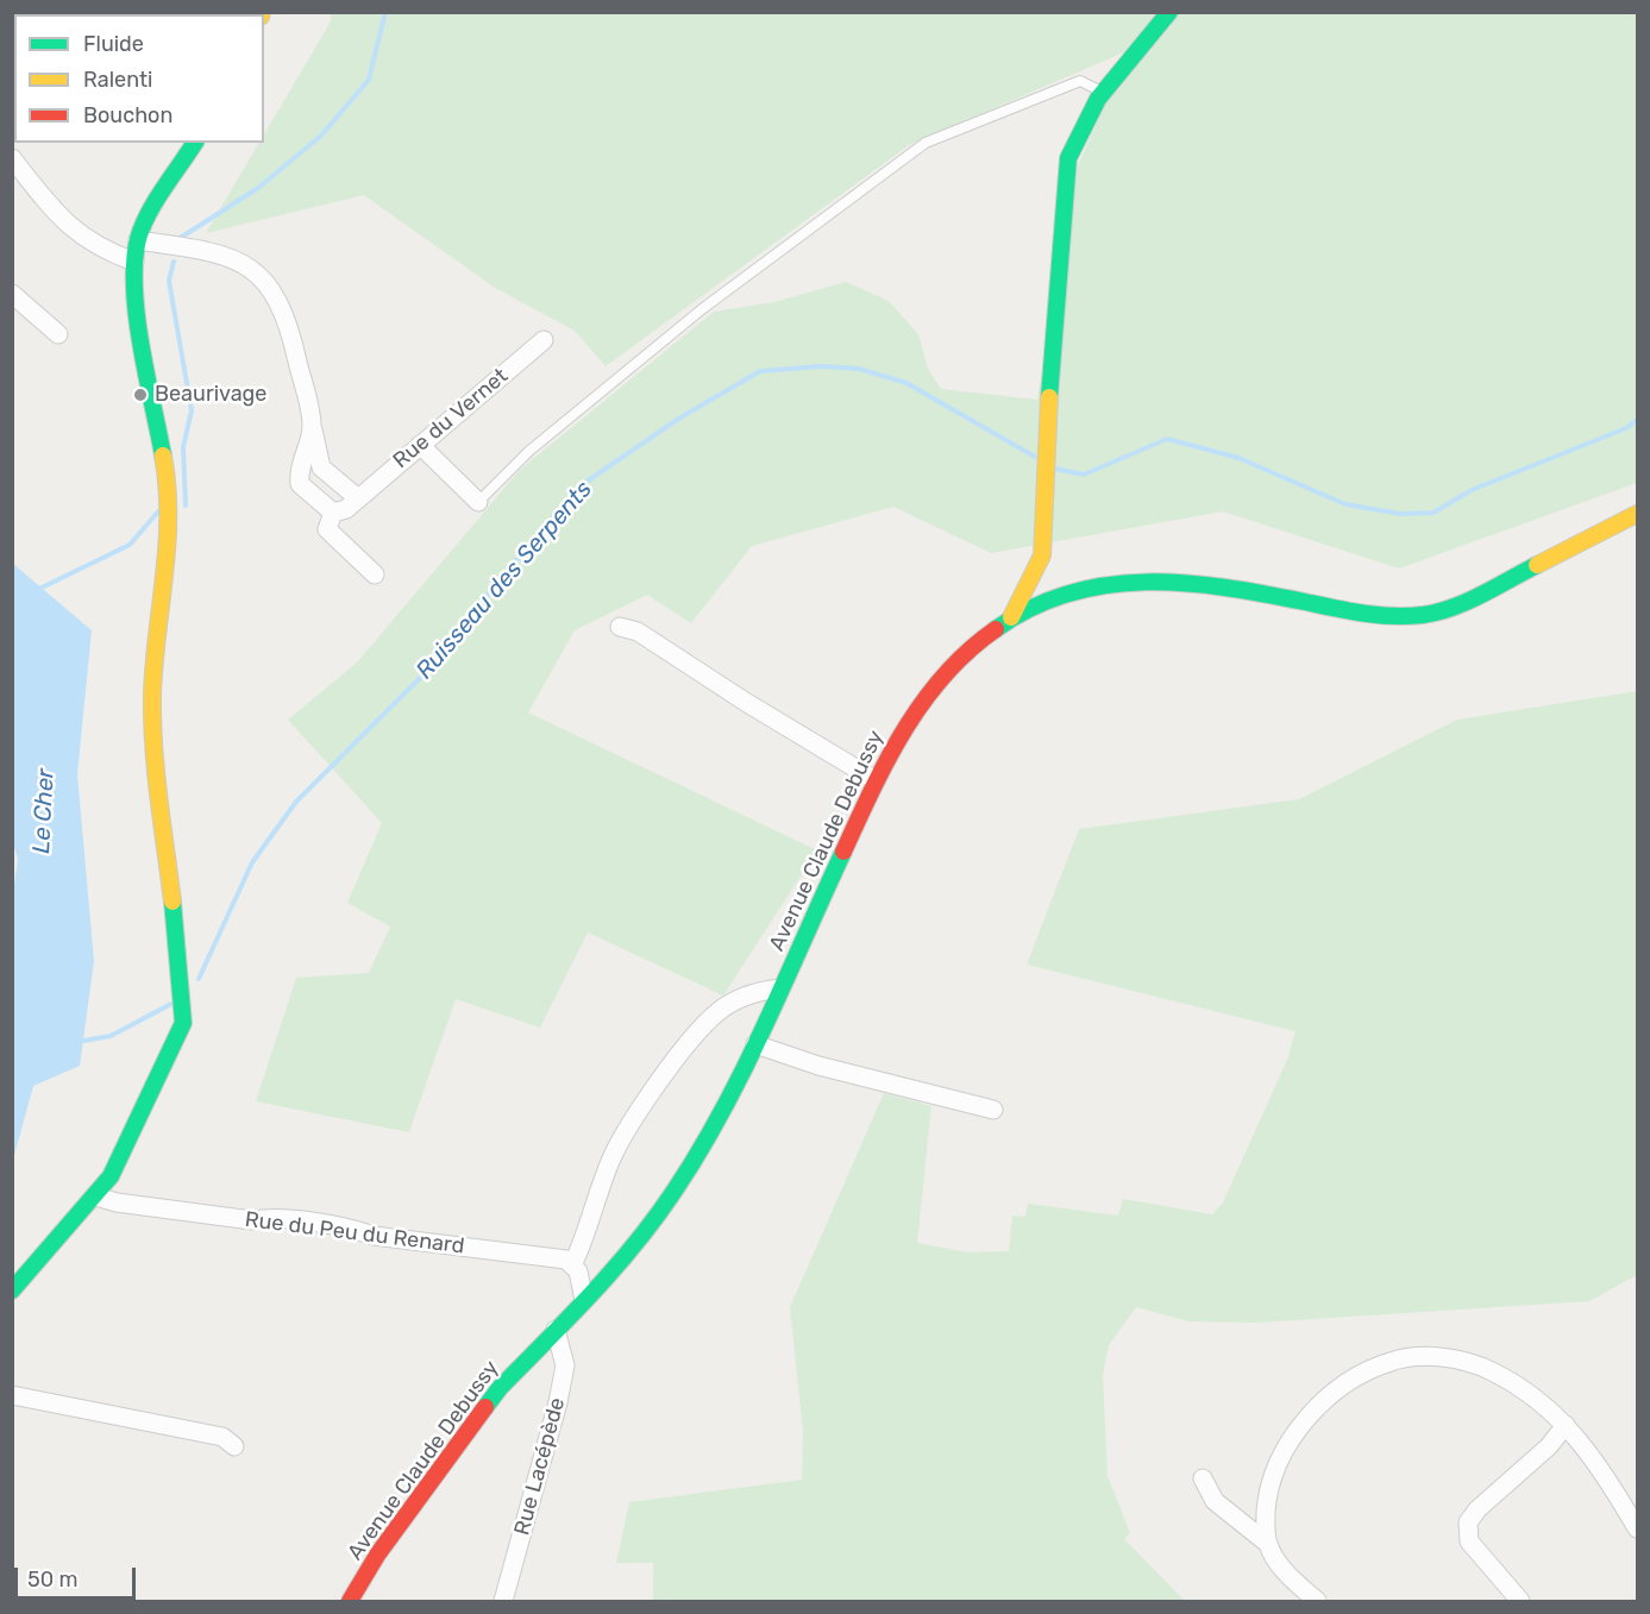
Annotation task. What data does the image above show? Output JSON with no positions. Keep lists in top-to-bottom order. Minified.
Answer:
{"streets":{"street":["Rue du Vernet","Avenue Claude Debussy","Rue du Peu du Renard","Rue Lacépède"]},"crossings":[["Avenue Claude Debussy","Rue Lacépède"]],"water":["Ruisseau des Serpents","Le Cher"],"places":["Beaurivage"],"legend":["Fluide","Ralenti","Bouchon"],"scale_bar":"50 m"}
